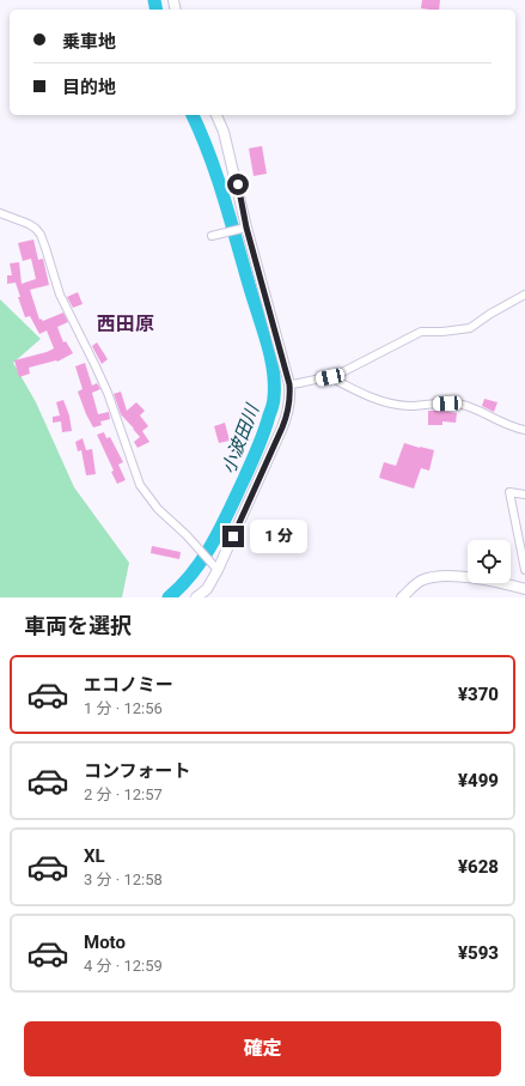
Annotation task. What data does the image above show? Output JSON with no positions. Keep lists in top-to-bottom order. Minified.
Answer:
{"districts":["西田原"],"water":["小波田川"],"page":{"banner":["乗車地","目的地"],"bubble":"1 分","heading":"車両を選択","list":[{"name":"エコノミー","note":"1 分 · 12:56","value":"¥370"},{"name":"コンフォート","note":"2 分 · 12:57","value":"¥499"},{"name":"XL","note":"3 分 · 12:58","value":"¥628"},{"name":"Moto","note":"4 分 · 12:59","value":"¥593"}],"buttons":"確定"}}
